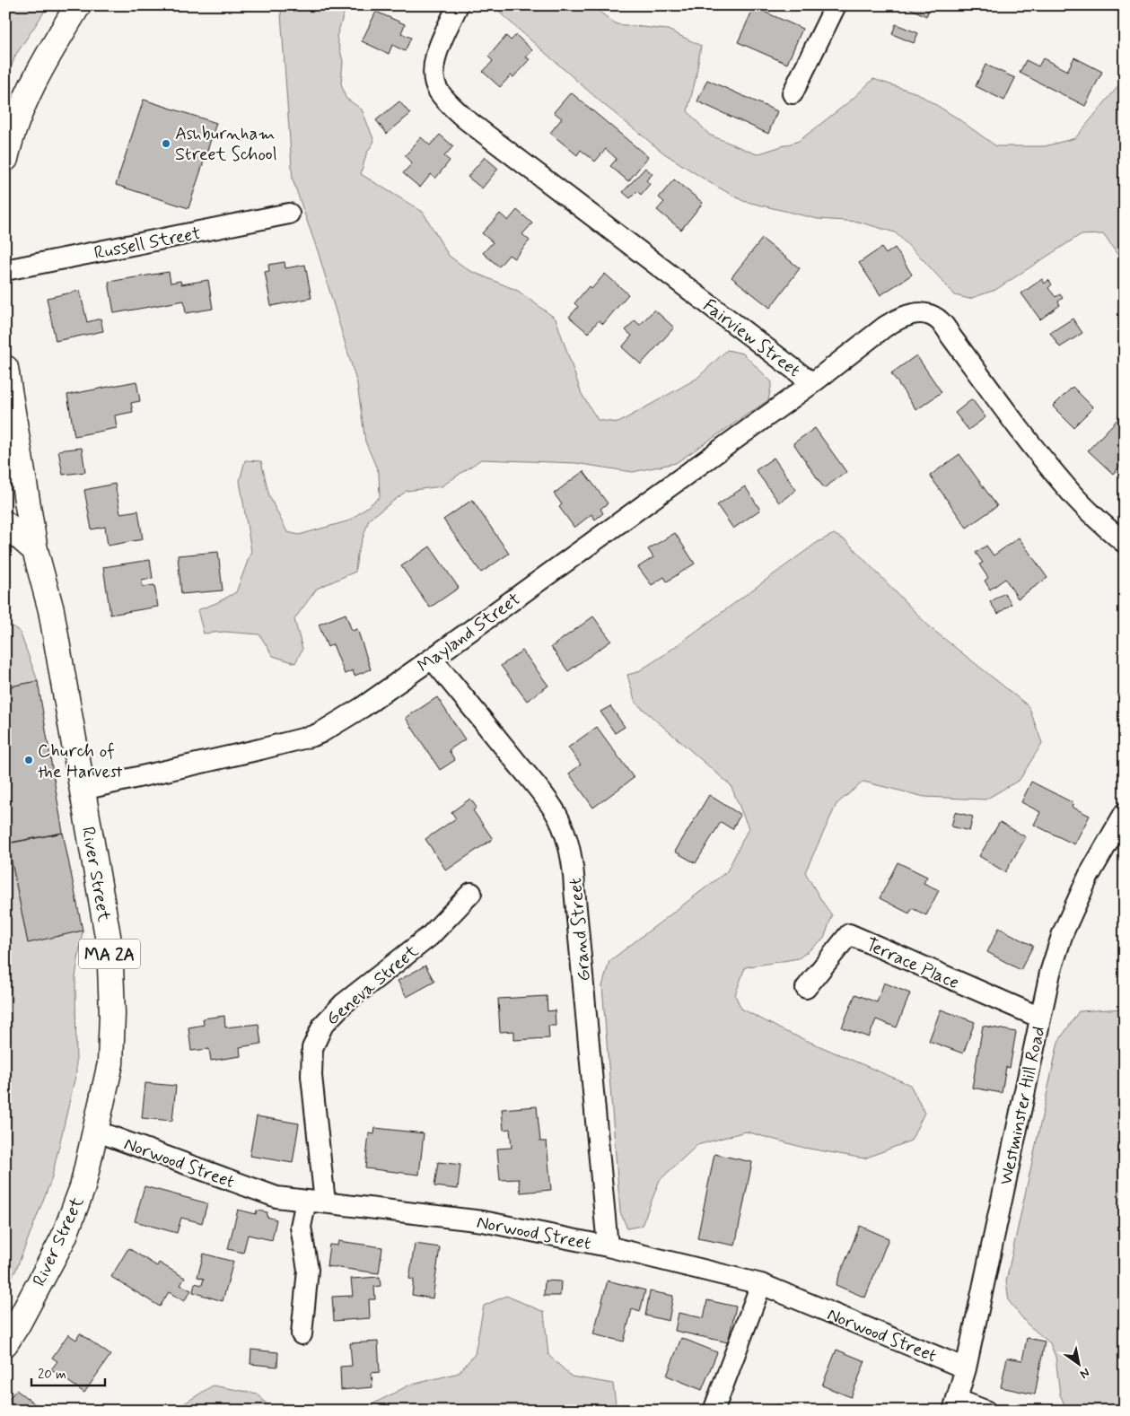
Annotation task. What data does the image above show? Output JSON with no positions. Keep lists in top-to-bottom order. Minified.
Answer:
{"streets":{"main road":["River Street","MA 2A"],"street":["Russell Street","Fairview Street","Mayland Street","Grand Street","Terrace Place","Geneva Street","Westminster Hill Road","Norwood Street"]},"crossings":[["Fairview Street","Mayland Street"],["Mayland Street","River Street"],["Mayland Street","Grand Street"],["River Street","Norwood Street"],["Grand Street","Norwood Street"],["Terrace Place","Westminster Hill Road"],["Geneva Street","Norwood Street"],["Westminster Hill Road","Norwood Street"]],"places":["Ashburnham Street School","Church of the Harvest"],"scale_bar":"20 m","north":"bottom right"}
